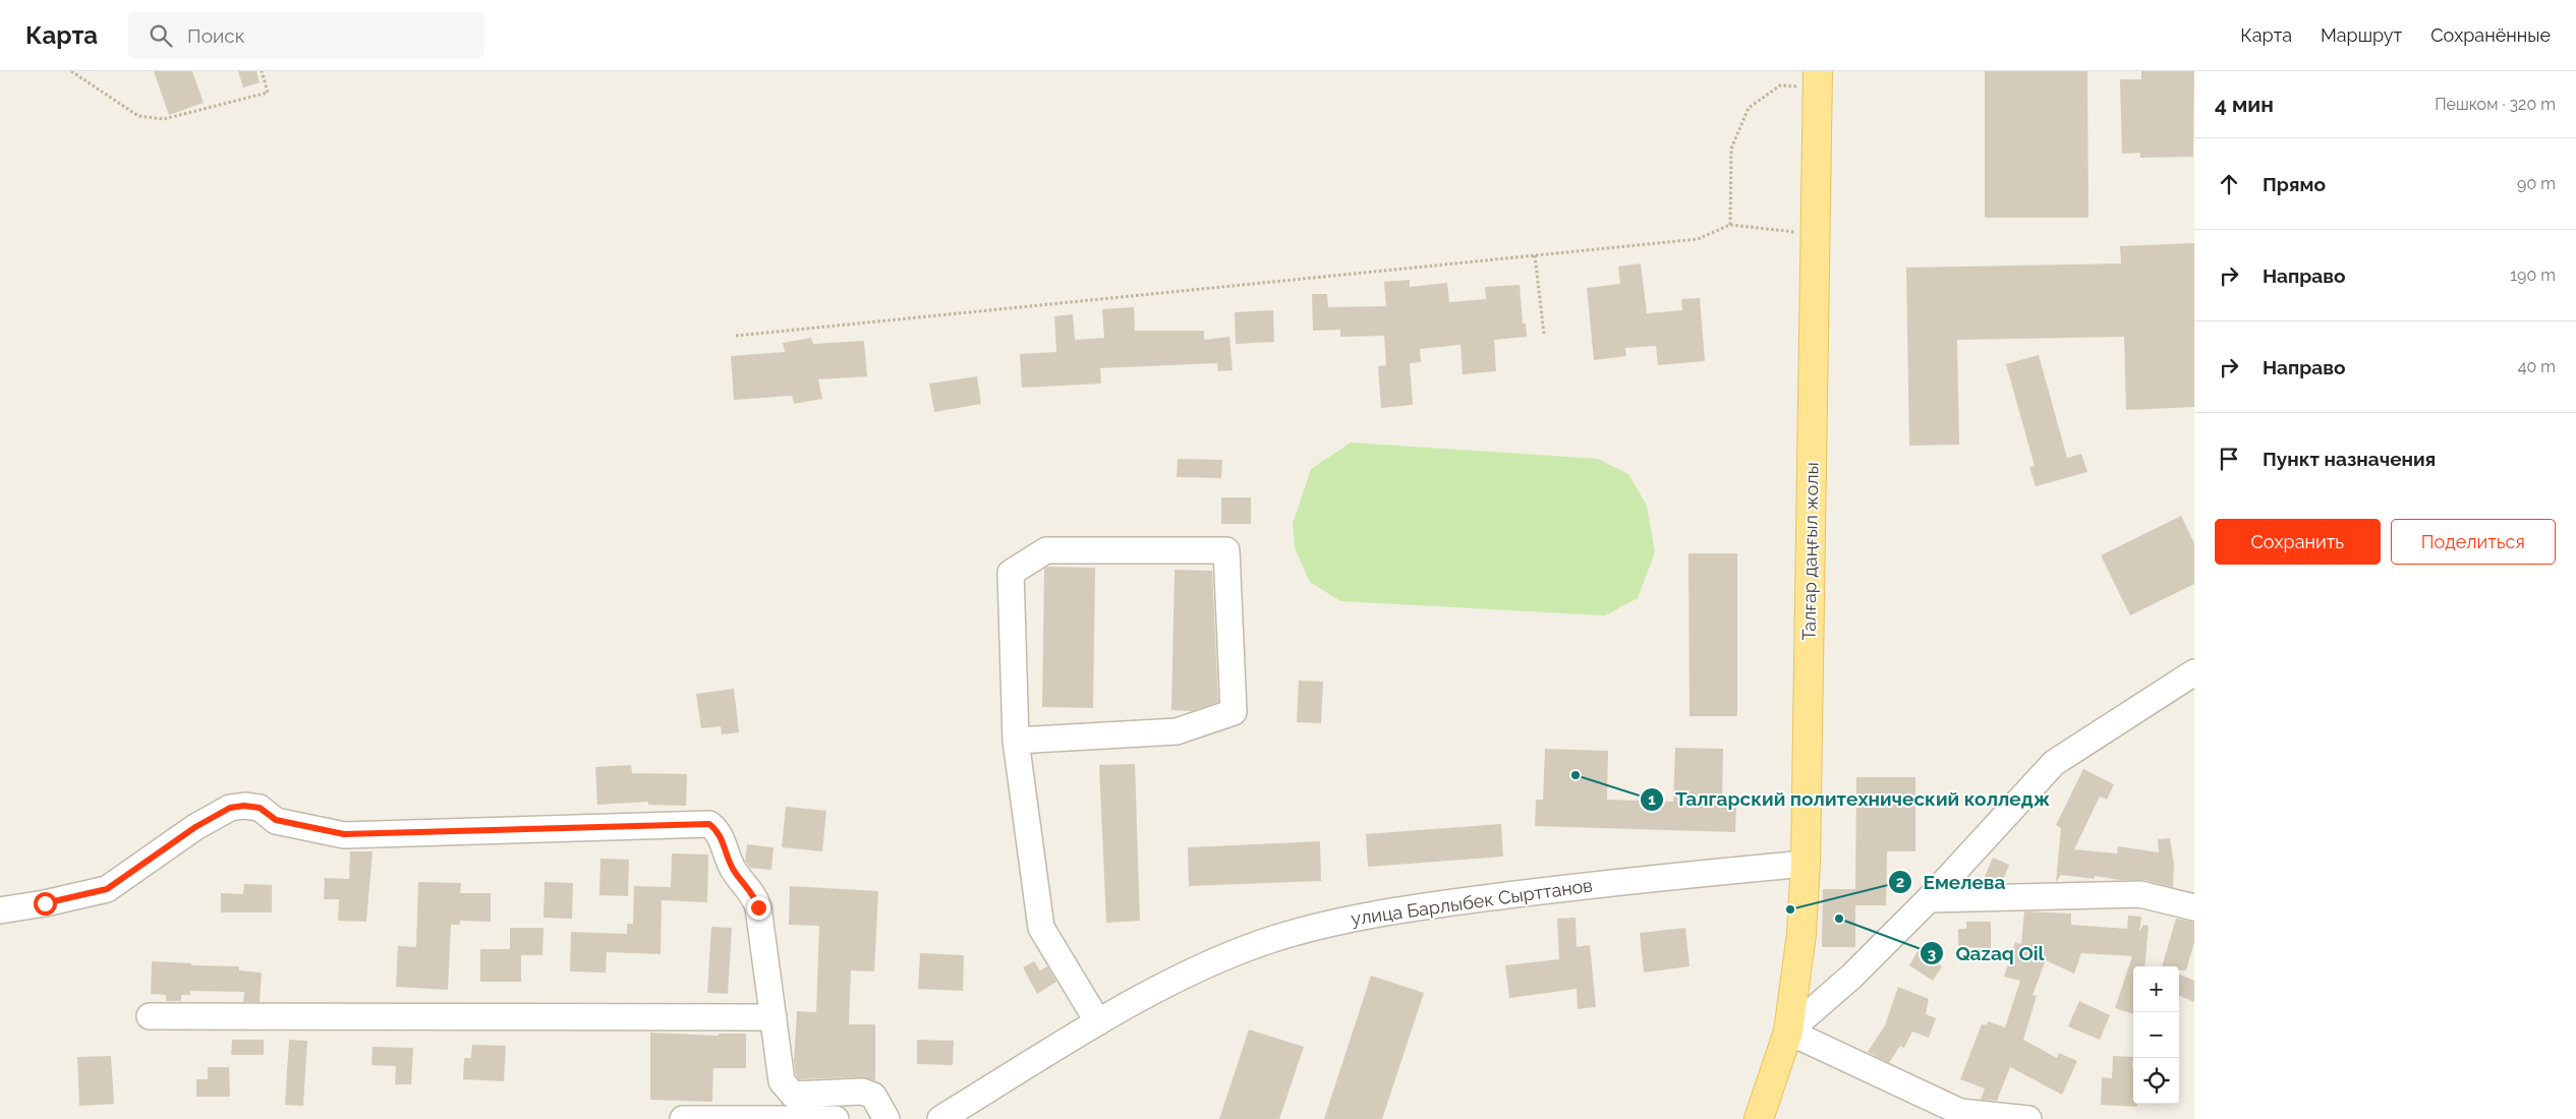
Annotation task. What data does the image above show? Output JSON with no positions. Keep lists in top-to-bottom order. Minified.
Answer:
{"streets":{"main road":["Талғар даңғыл жолы"],"street":["улица Барлыбек Сырттанов"]},"crossings":[["Талғар даңғыл жолы","улица Барлыбек Сырттанов"]],"places":["Талгарский политехнический колледж","Емелева","Qazaq Oil"],"page":{"header":"Карта","search":"Поиск","nav":["Карта","Маршрут","Сохранённые"],"heading":["4 мин","Пешком · 320 m"],"list":[["Прямо","90 m"],["Направо","190 m"],["Направо","40 m"],"Пункт назначения"],"buttons":["Сохранить","Поделиться"],"map_buttons":["+","−"]}}
